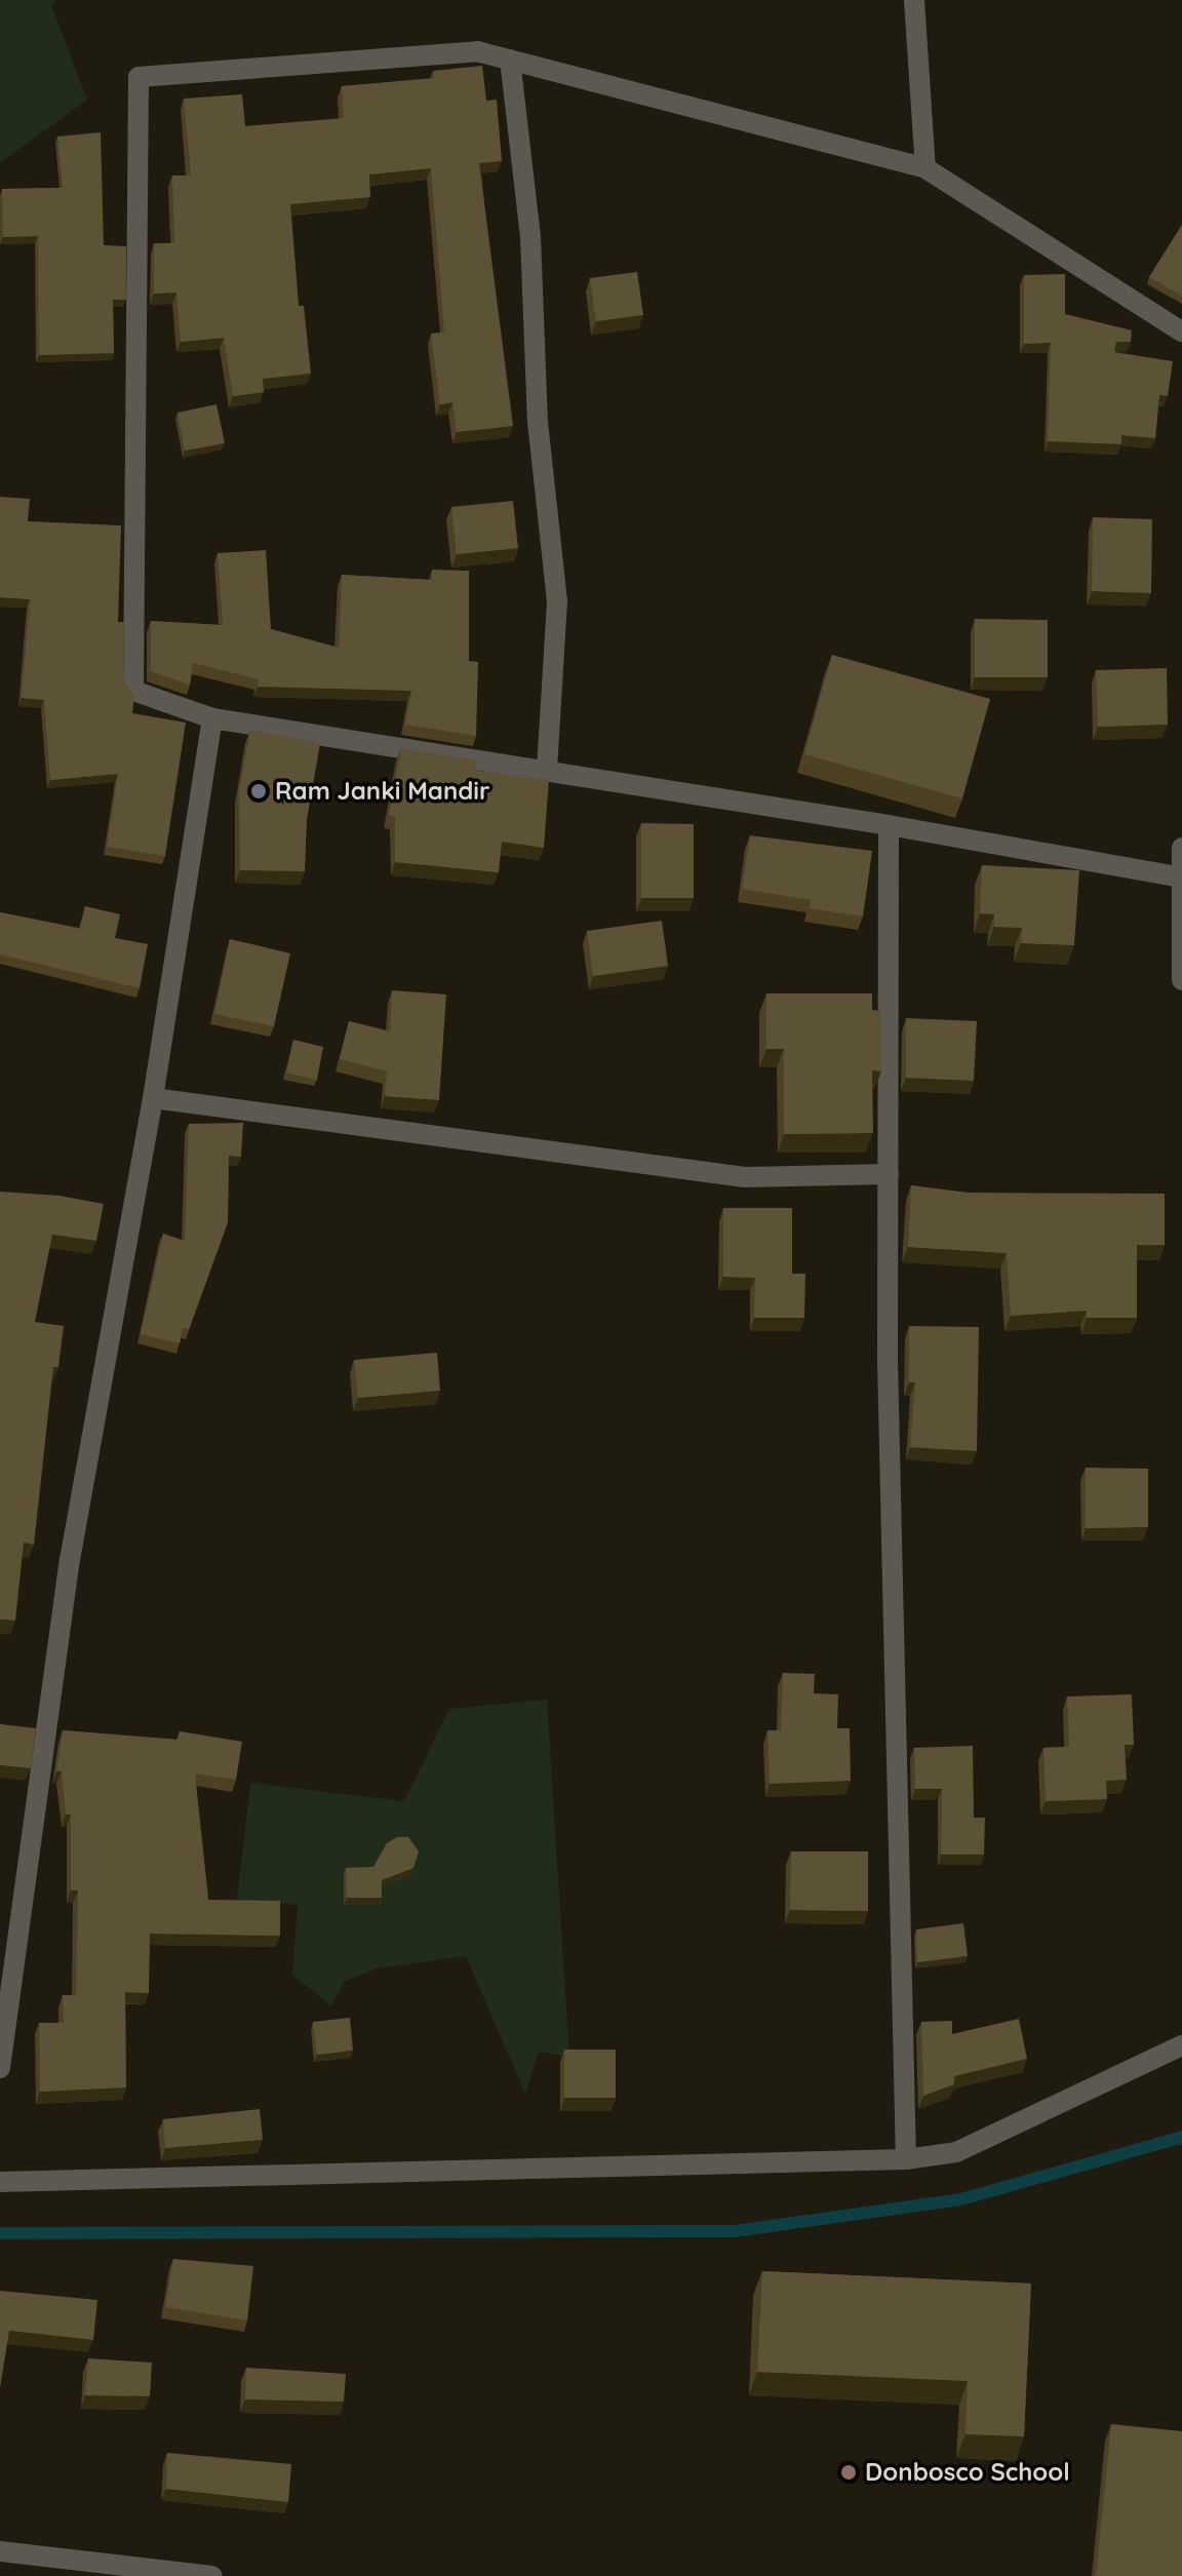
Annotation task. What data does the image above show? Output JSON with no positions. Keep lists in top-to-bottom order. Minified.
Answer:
{"places":["Ram Janki Mandir","Donbosco School"]}
